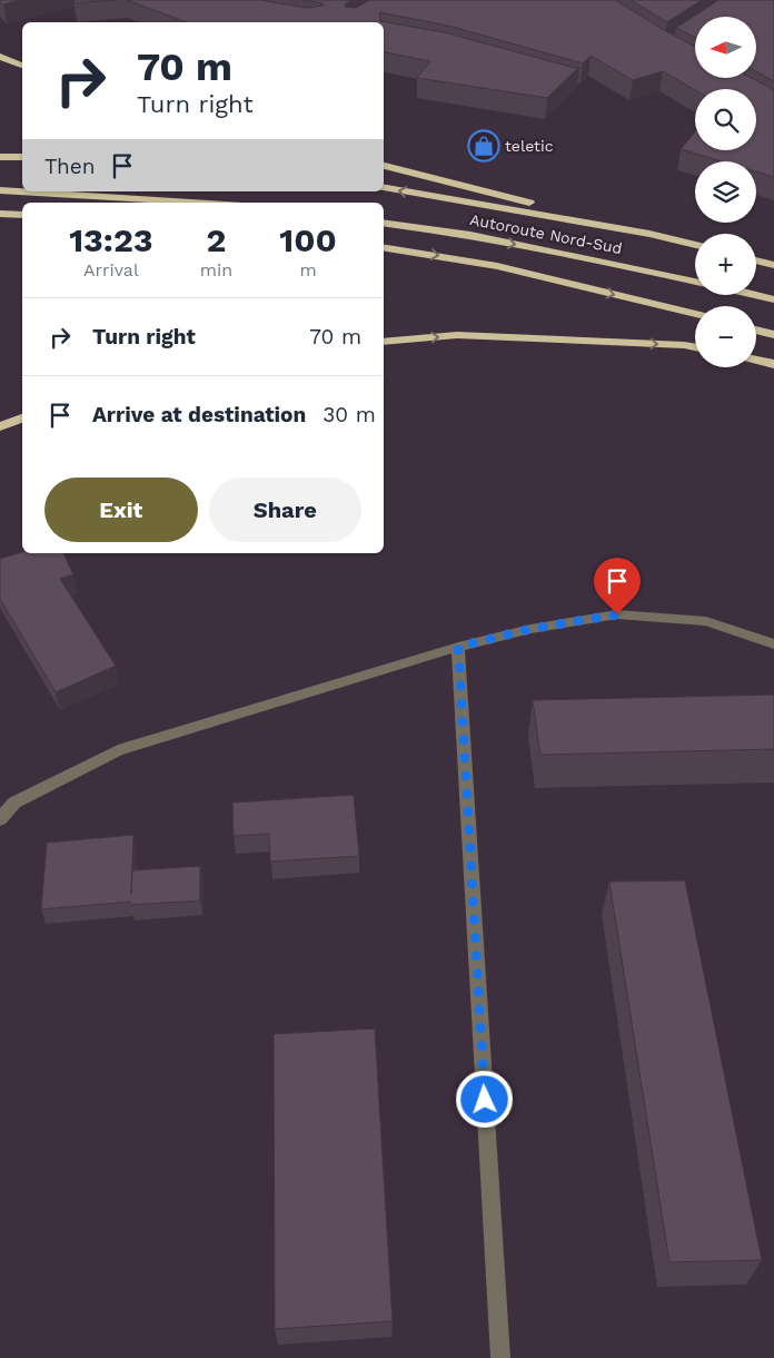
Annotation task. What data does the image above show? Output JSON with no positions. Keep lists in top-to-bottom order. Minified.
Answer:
{"streets":{"highway":["Autoroute Nord-Sud"]},"places":{"shop":["teletic"]},"north":"left","page":{"map_buttons":["+","−"],"turn":["70 m","Turn right"],"then":"Then","eta":["13:23","Arrival","2","min","100","m"],"list":[{"name":"Turn right","value":"70 m"},{"name":"Arrive at destination","value":"30 m"}],"buttons":["Exit","Share"]}}
